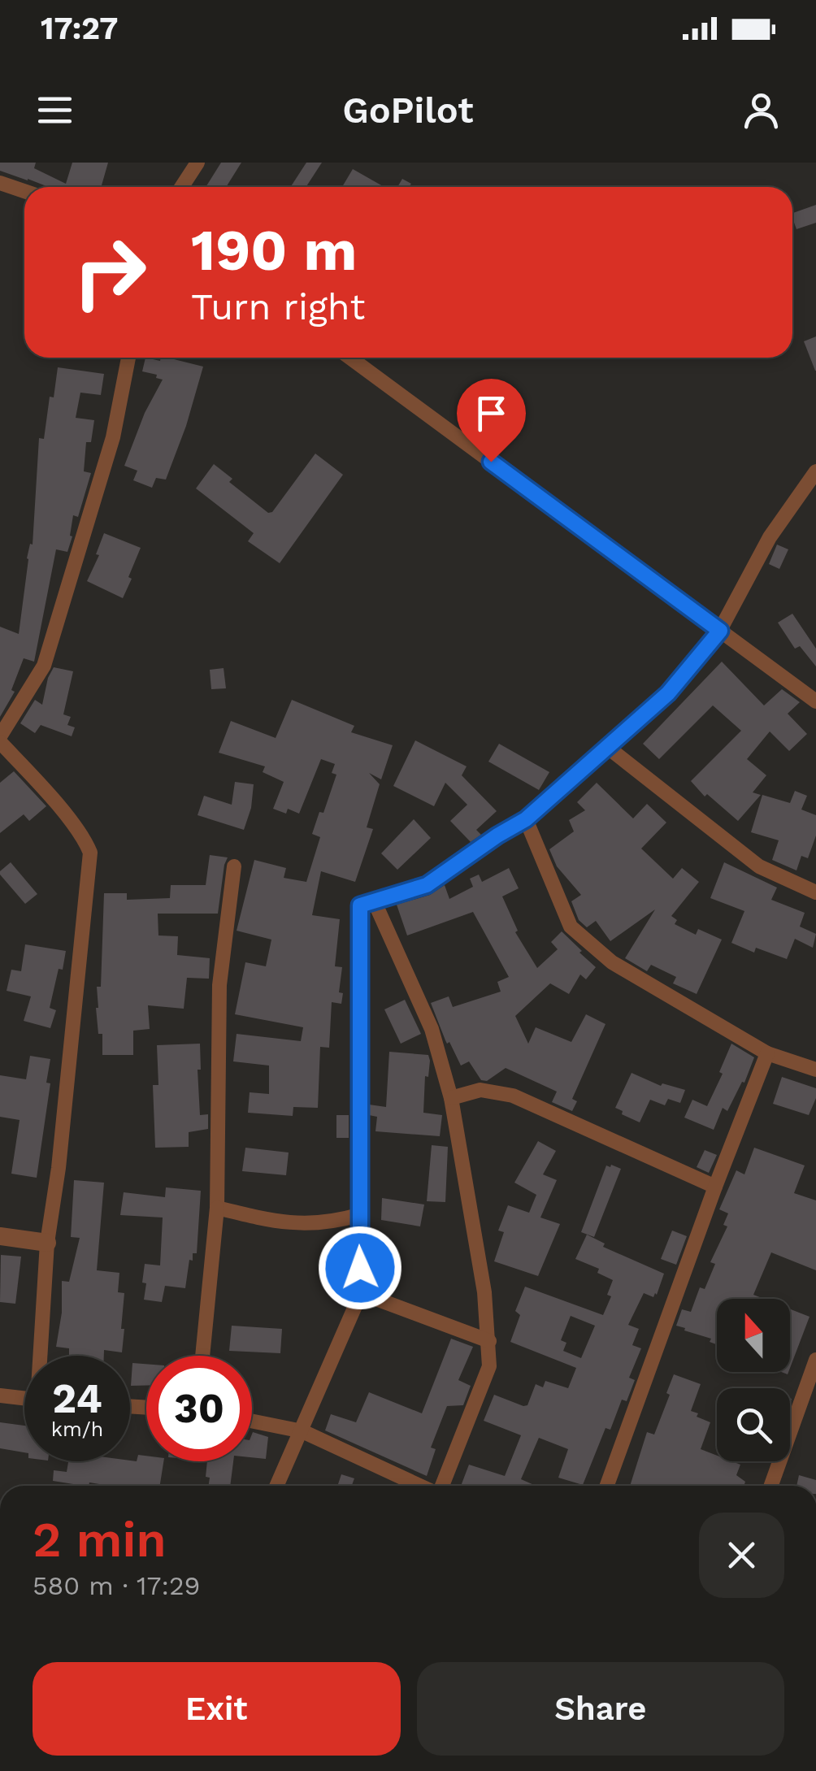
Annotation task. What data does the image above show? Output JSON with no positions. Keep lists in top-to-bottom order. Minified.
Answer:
{"north":"top","page":{"status":"17:27","header":"GoPilot","turn":["190 m","Turn right"],"speed":"24 km/h","limit":"30","heading":["2 min","580 m · 17:29"],"buttons":["Exit","Share"]}}
